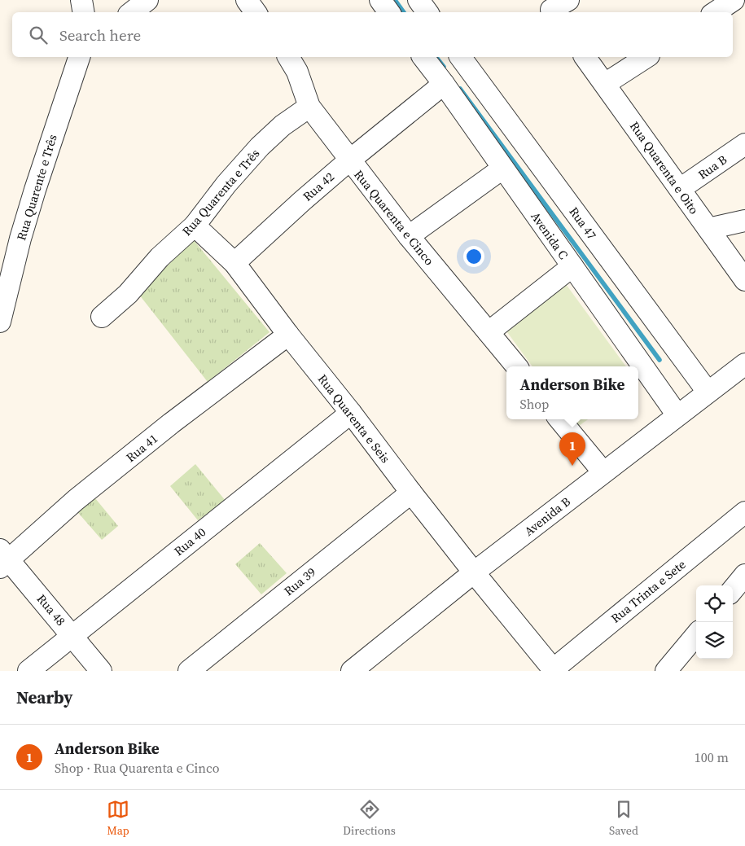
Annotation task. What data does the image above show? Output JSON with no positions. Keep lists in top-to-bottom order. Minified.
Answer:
{"streets":{"street":["Rua B","Rua Quarenta e Oito","Rua 42","Rua Quarente e Três","Rua Quarenta e Três","Rua Quarenta e Cinco","Rua 47","Avenida C","Rua Quarenta e Seis","Rua 41","Avenida B","Rua 40","Rua 39","Rua Trinta e Sete","Rua 48"]},"crossings":[["Rua B","Rua Quarenta e Oito"],["Rua 42","Rua Quarenta e Cinco"],["Rua 42","Avenida C"],["Rua 42","Rua Quarenta e Seis"],["Rua Quarenta e Três","Rua Quarenta e Cinco"],["Rua Quarenta e Três","Rua Quarenta e Seis"],["Rua 47","Avenida B"],["Avenida C","Avenida B"],["Rua Quarenta e Seis","Rua 41"],["Rua Quarenta e Seis","Avenida B"],["Rua Quarenta e Seis","Rua 40"],["Rua Quarenta e Seis","Rua 39"],["Rua Quarenta e Seis","Rua Trinta e Sete"],["Rua 41","Rua 48"],["Rua 40","Rua 48"]],"page":{"search":"Search here","popup":["Anderson Bike","Shop"],"pins":"1","heading":"Nearby","list":[{"mark":"1","name":"Anderson Bike","note":"Shop · Rua Quarenta e Cinco","value":"100 m"}],"nav":["Map","Directions","Saved"]}}
